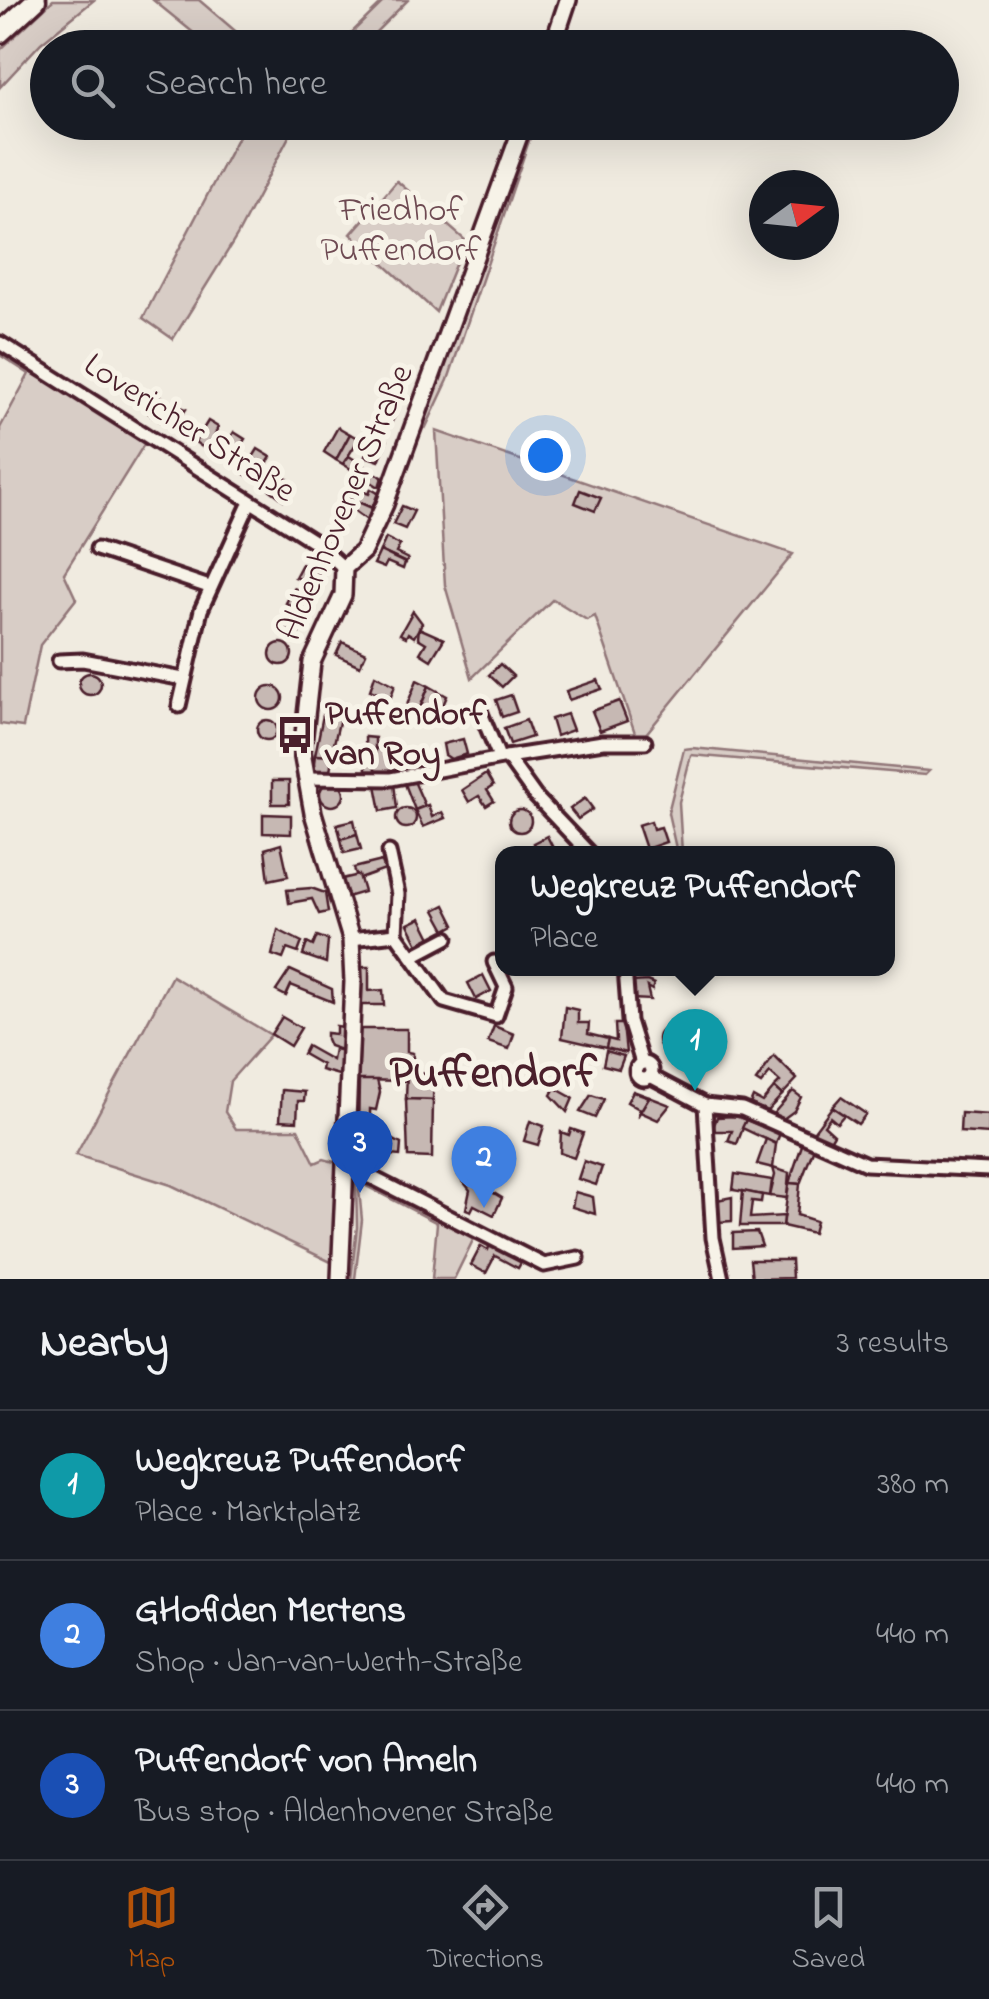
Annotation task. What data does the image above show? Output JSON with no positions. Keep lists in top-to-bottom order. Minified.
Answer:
{"streets":{"street":["Lovericher Straße","Aldenhovener Straße"]},"crossings":[["Lovericher Straße","Aldenhovener Straße"]],"districts":["Puffendorf"],"parks":["Friedhof Puffendorf"],"places":{"bus stop":["Puffendorf van Roy"]},"north":"right","page":{"search":"Search here","popup":["Wegkreuz Puffendorf","Place"],"pins":["1","3","2"],"heading":["Nearby","3 results"],"list":[{"mark":"1","name":"Wegkreuz Puffendorf","note":"Place · Marktplatz","value":"380 m"},{"mark":"2","name":"GHoflden Mertens","note":"Shop · Jan-van-Werth-Straße","value":"440 m"},{"mark":"3","name":"Puffendorf von Ameln","note":"Bus stop · Aldenhovener Straße","value":"440 m"}],"nav":["Map","Directions","Saved"]}}
